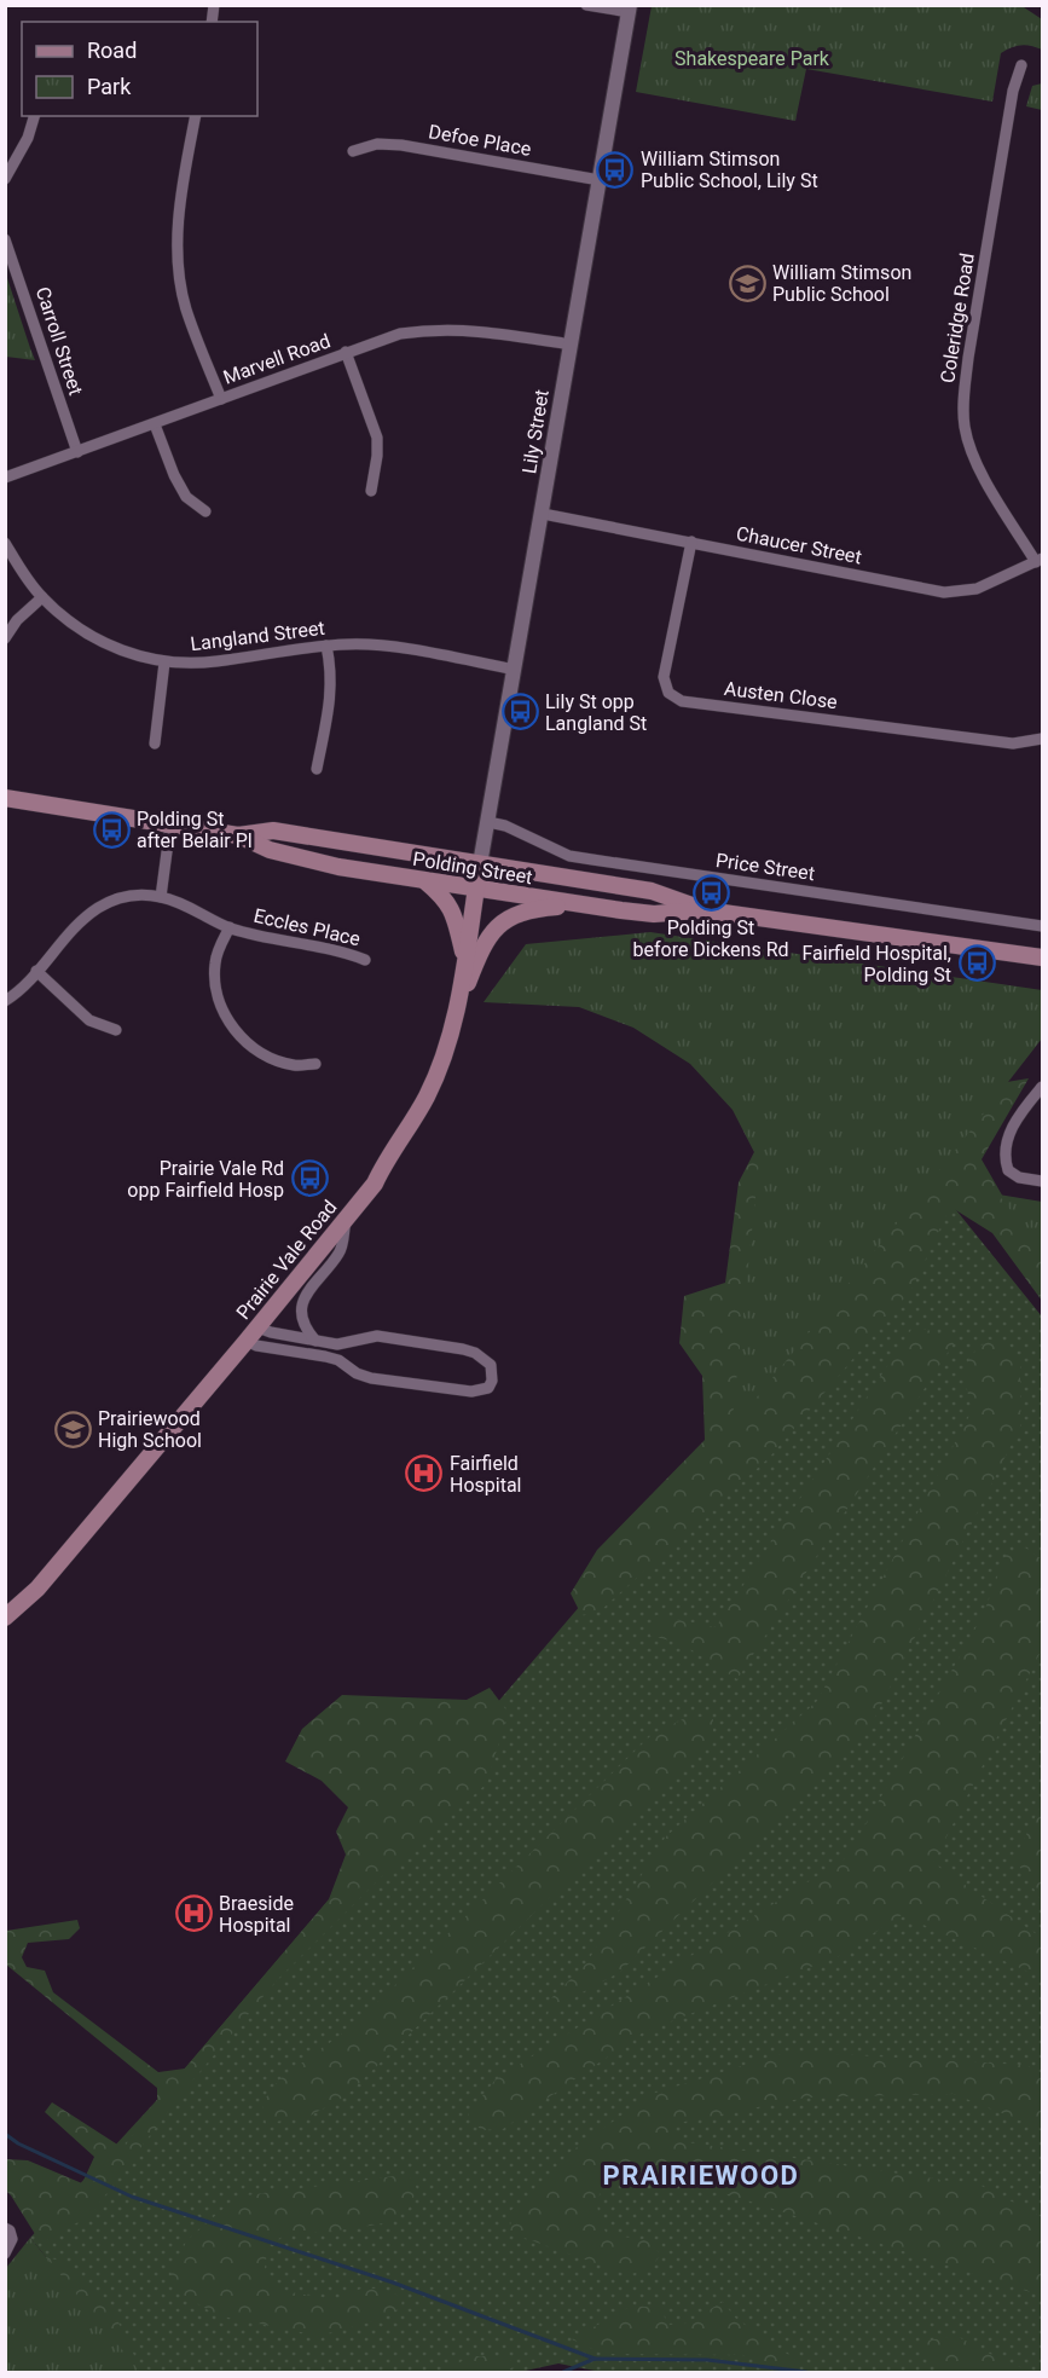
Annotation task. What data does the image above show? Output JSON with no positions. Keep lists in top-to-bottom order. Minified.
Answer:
{"streets":{"main road":["Polding Street","Prairie Vale Road"],"street":["Defoe Place","Coleridge Road","Carroll Street","Marvell Road","Lily Street","Chaucer Street","Langland Street","Austen Close","Price Street","Eccles Place"]},"crossings":[["Defoe Place","Lily Street"],["Coleridge Road","Chaucer Street"],["Carroll Street","Marvell Road"],["Marvell Road","Lily Street"],["Lily Street","Chaucer Street"],["Lily Street","Langland Street"],["Lily Street","Price Street"],["Lily Street","Polding Street"],["Lily Street","Prairie Vale Road"],["Chaucer Street","Austen Close"],["Polding Street","Prairie Vale Road"]],"districts":["PRAIRIEWOOD"],"parks":["Shakespeare Park"],"places":{"bus stop":["William Stimson Public School, Lily St","Lily St opp Langland St","Polding St after Belair Pl","Polding St before Dickens Rd","Fairfield Hospital, Polding St","Prairie Vale Rd opp Fairfield Hosp"],"school or university":["William Stimson Public School","Prairiewood High School"],"hospital":["Fairfield Hospital","Braeside Hospital"]},"legend":["Road","Park"]}
